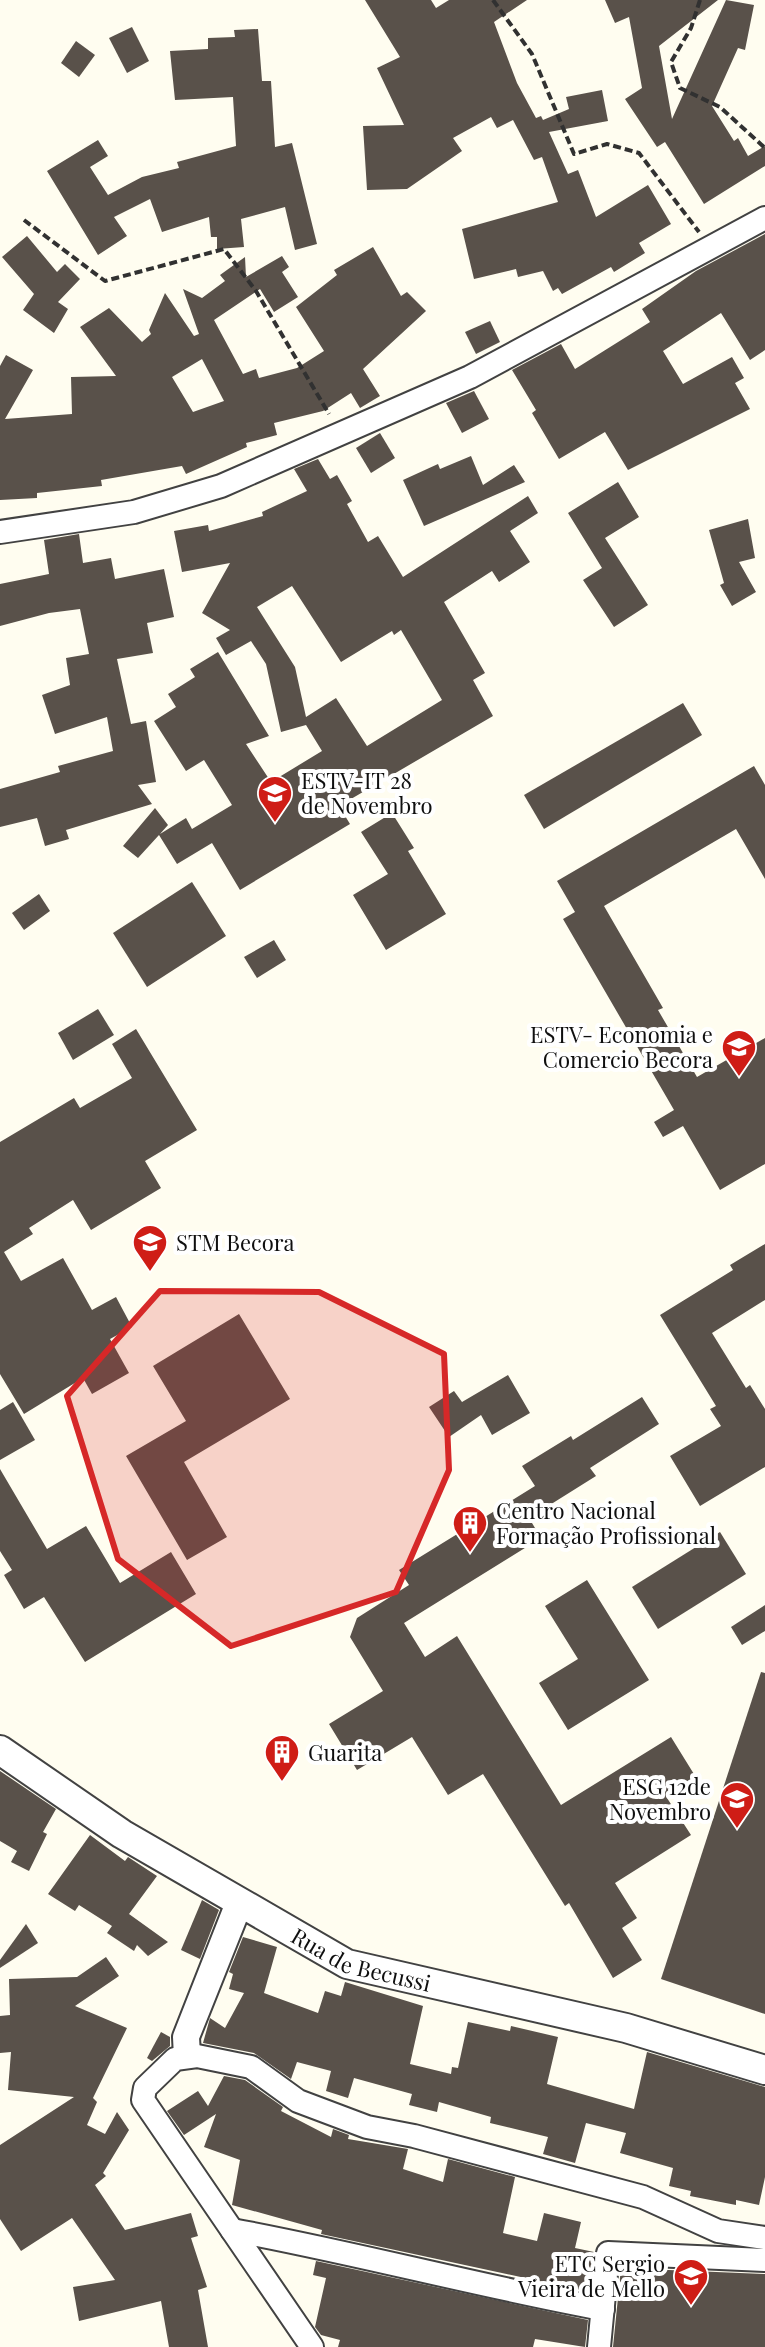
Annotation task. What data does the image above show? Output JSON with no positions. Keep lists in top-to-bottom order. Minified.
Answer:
{"streets":{"street":["Rua de Becussi"]},"places":{"school or university":["ESTV-IT 28 de Novembro","ESTV- Economia e Comercio Becora","STM Becora","ESG 12de Novembro","ETC Sergio Vieira de Mello"],"building":["Centro Nacional Formação Profissional","Guarita"]}}
